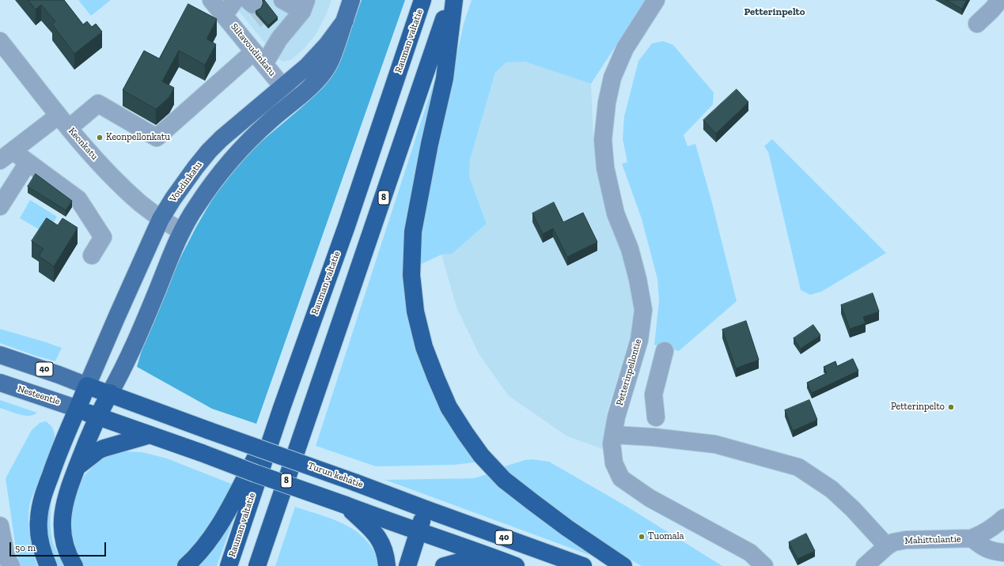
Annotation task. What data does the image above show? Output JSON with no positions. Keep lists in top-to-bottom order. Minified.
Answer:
{"streets":{"highway":["Rauman valtatie","8","40","Turun kehätie"],"main road":["Voudinkatu","Nesteentie"],"street":["Siltavoudinkatu","Keonkatu","Petterinpellontie","Mahittulantie"]},"crossings":[["Siltavoudinkatu","Voudinkatu"],["Keonkatu","Voudinkatu"],["Voudinkatu","40"],["Voudinkatu","Turun kehätie"],["40","Nesteentie"],["40","Turun kehätie"]],"districts":["Petterinpelto"],"places":["Keonpellonkatu","Petterinpelto","Tuomala"],"scale_bar":"50 m"}
